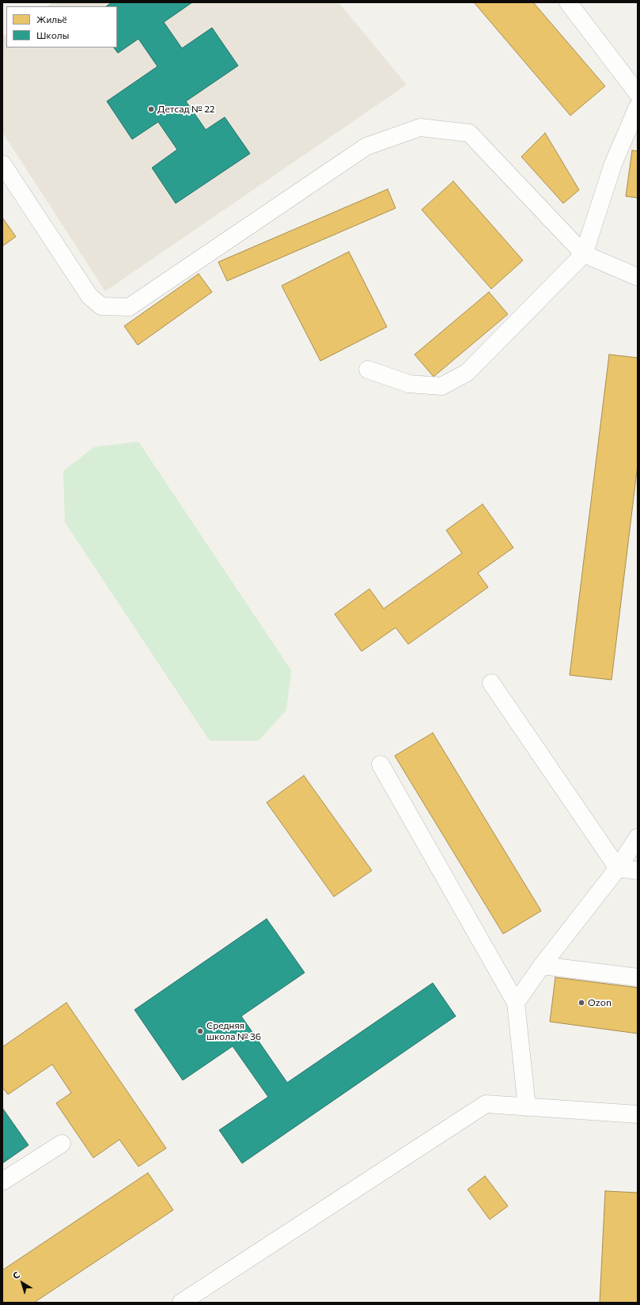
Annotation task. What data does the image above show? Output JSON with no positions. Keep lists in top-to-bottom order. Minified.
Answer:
{"places":["Детсад № 22","Ozon","Средняя школа № 36"],"legend":["Жильё","Школы"],"north":"top left"}
